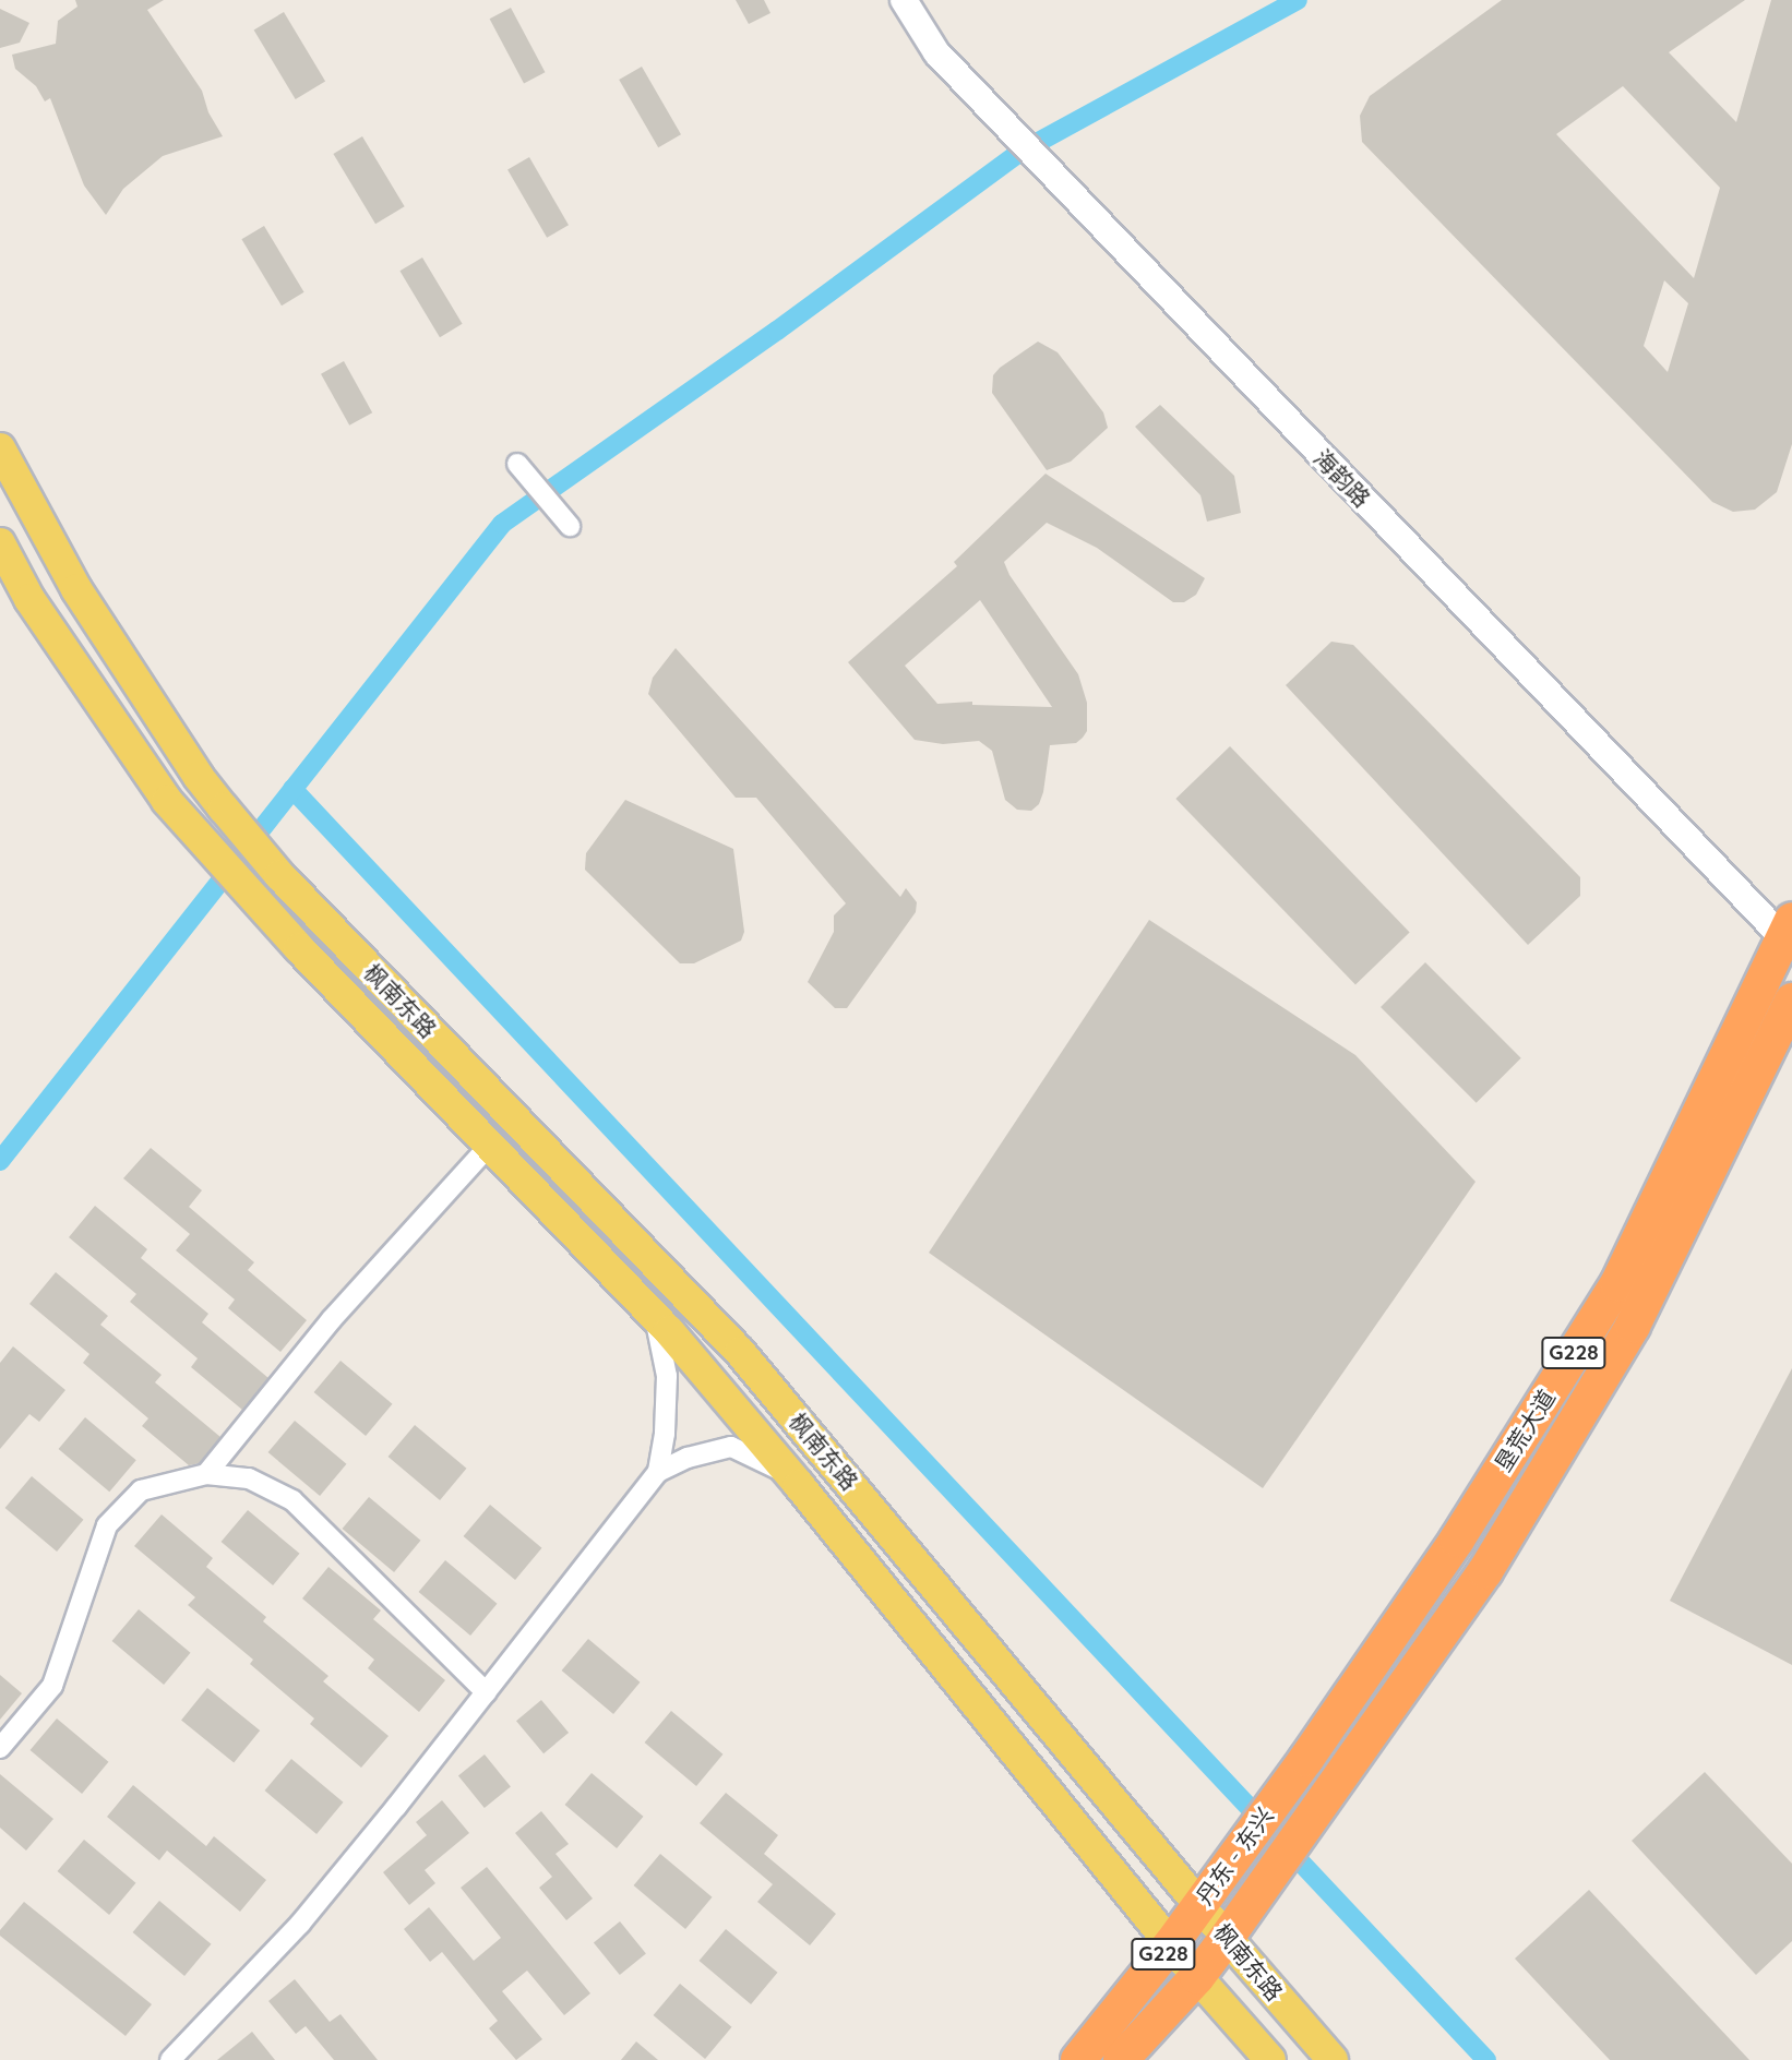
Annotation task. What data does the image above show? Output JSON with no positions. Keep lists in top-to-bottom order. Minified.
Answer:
{"streets":{"highway":["G228","垦荒大道","丹东 - 东兴"],"main road":["海韵路","枫南东路"]},"crossings":[["海韵路","垦荒大道"],["枫南东路","丹东 - 东兴"],["垦荒大道","丹东 - 东兴"]]}
